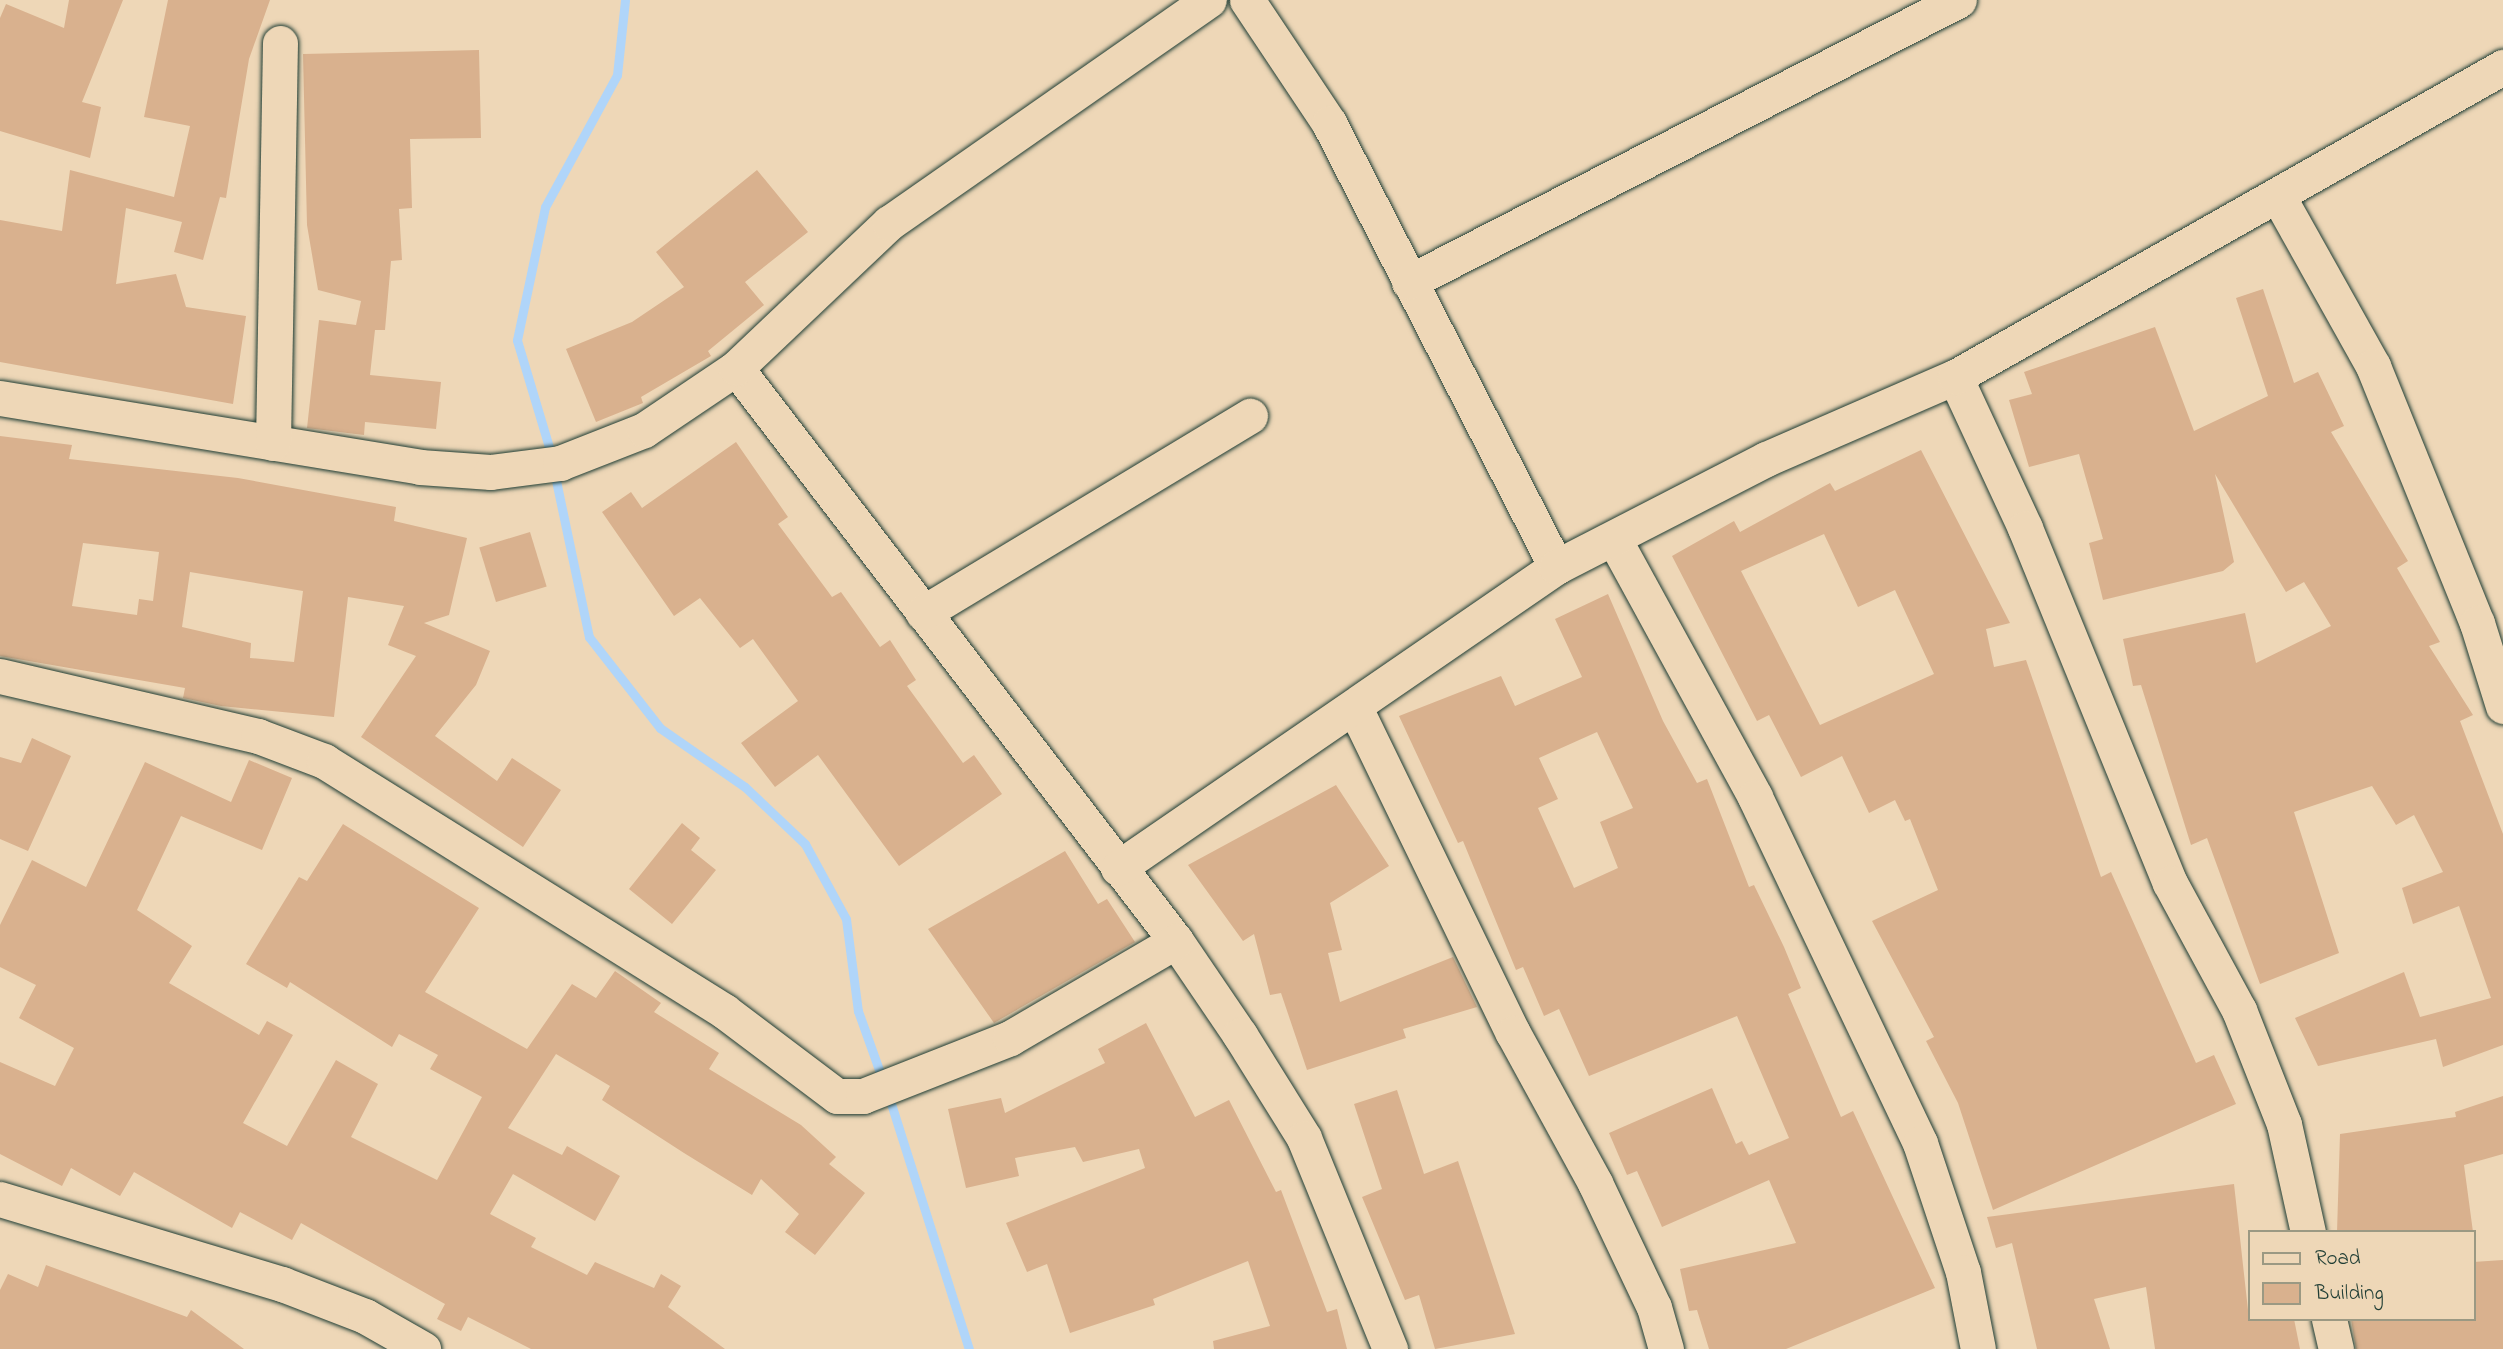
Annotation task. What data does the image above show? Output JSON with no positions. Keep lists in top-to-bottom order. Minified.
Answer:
{"legend":["Road","Building"]}
